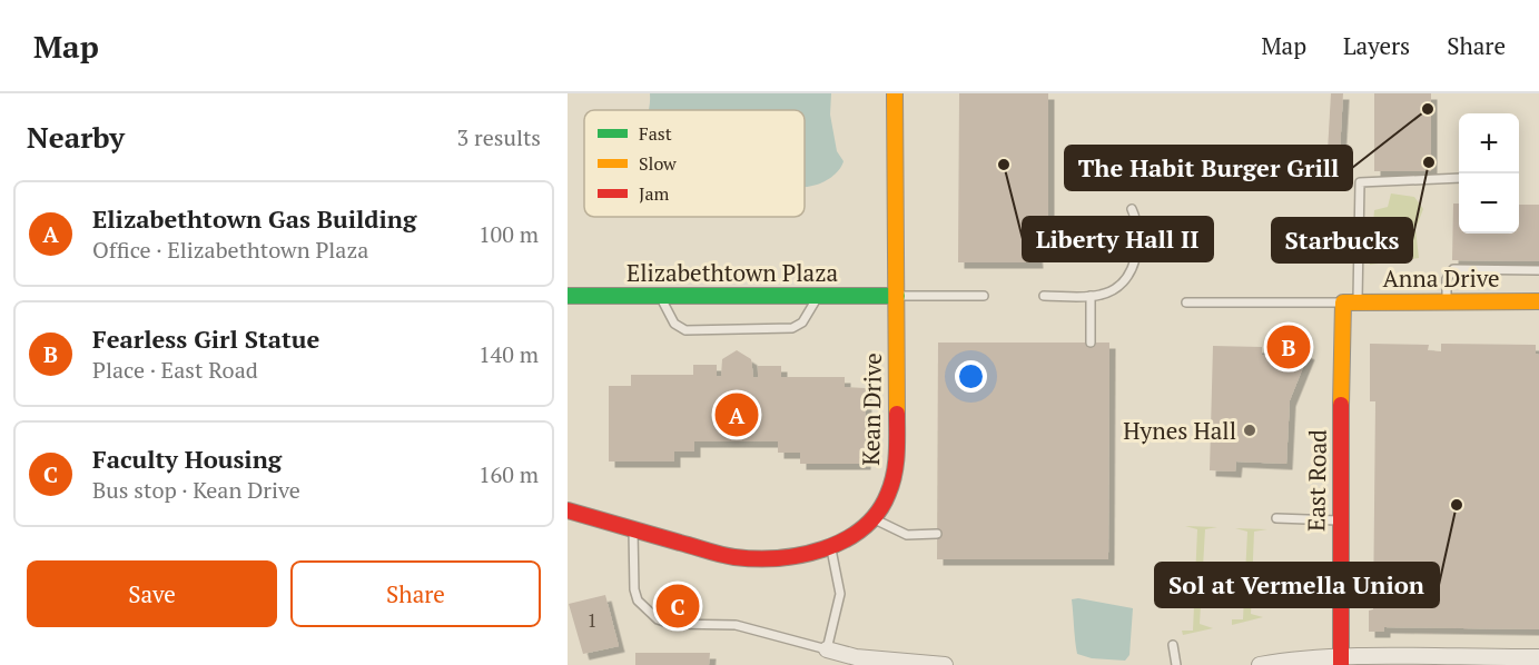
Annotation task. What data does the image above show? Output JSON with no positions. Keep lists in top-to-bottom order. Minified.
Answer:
{"streets":{"street":["Elizabethtown Plaza","Anna Drive","Kean Drive","East Road"]},"crossings":[["Elizabethtown Plaza","Kean Drive"],["Anna Drive","East Road"]],"places":["The Habit Burger Grill","Starbucks","Liberty Hall II","Hynes Hall","Sol at Vermella Union"],"house_numbers":["1"],"legend":["Fast","Slow","Jam"],"page":{"header":"Map","nav":["Map","Layers","Share"],"heading":["Nearby","3 results"],"map_buttons":["+","−"],"list":[{"mark":"A","name":"Elizabethtown Gas Building","note":"Office · Elizabethtown Plaza","value":"100 m"},{"mark":"B","name":"Fearless Girl Statue","note":"Place · East Road","value":"140 m"},{"mark":"C","name":"Faculty Housing","note":"Bus stop · Kean Drive","value":"160 m"}],"pins":["B","A","C"],"buttons":["Save","Share"]}}
